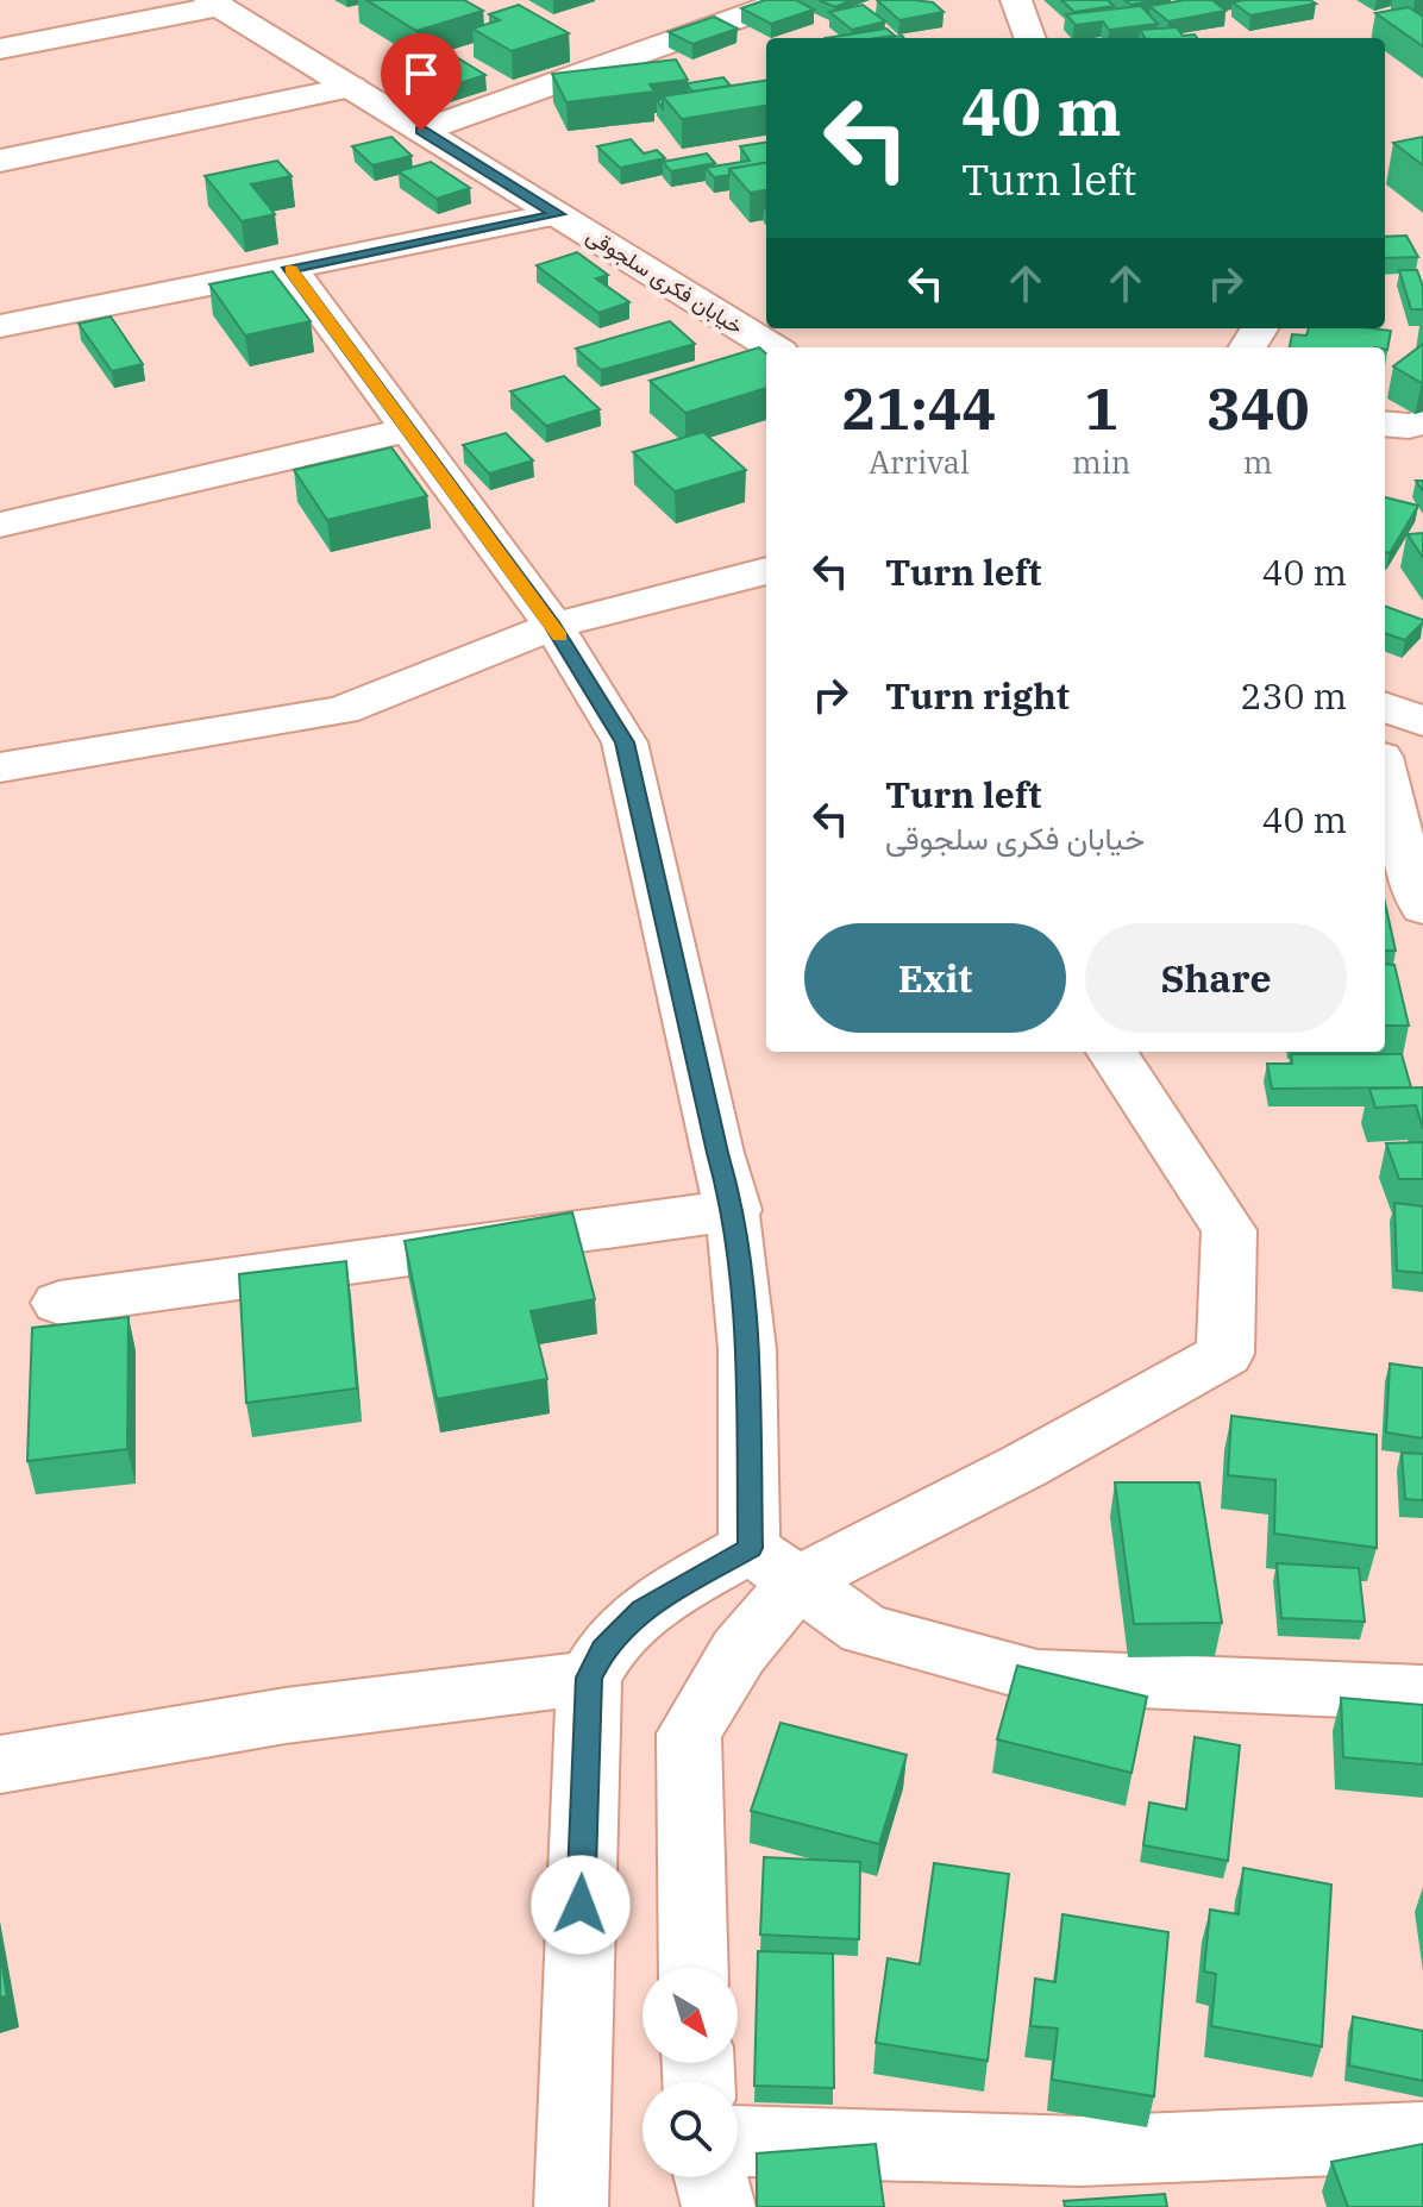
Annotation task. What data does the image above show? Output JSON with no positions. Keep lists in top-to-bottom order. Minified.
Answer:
{"streets":{"street":["خیابان فکری سلجوقی"]},"north":"bottom right","page":{"turn":["40 m","Turn left"],"eta":["21:44","Arrival","1","min","340","m"],"list":[{"name":"Turn left","value":"40 m"},{"name":"Turn right","value":"230 m"},{"name":"Turn left","note":"خیابان فکری سلجوقی","value":"40 m"}],"buttons":["Exit","Share"]}}
